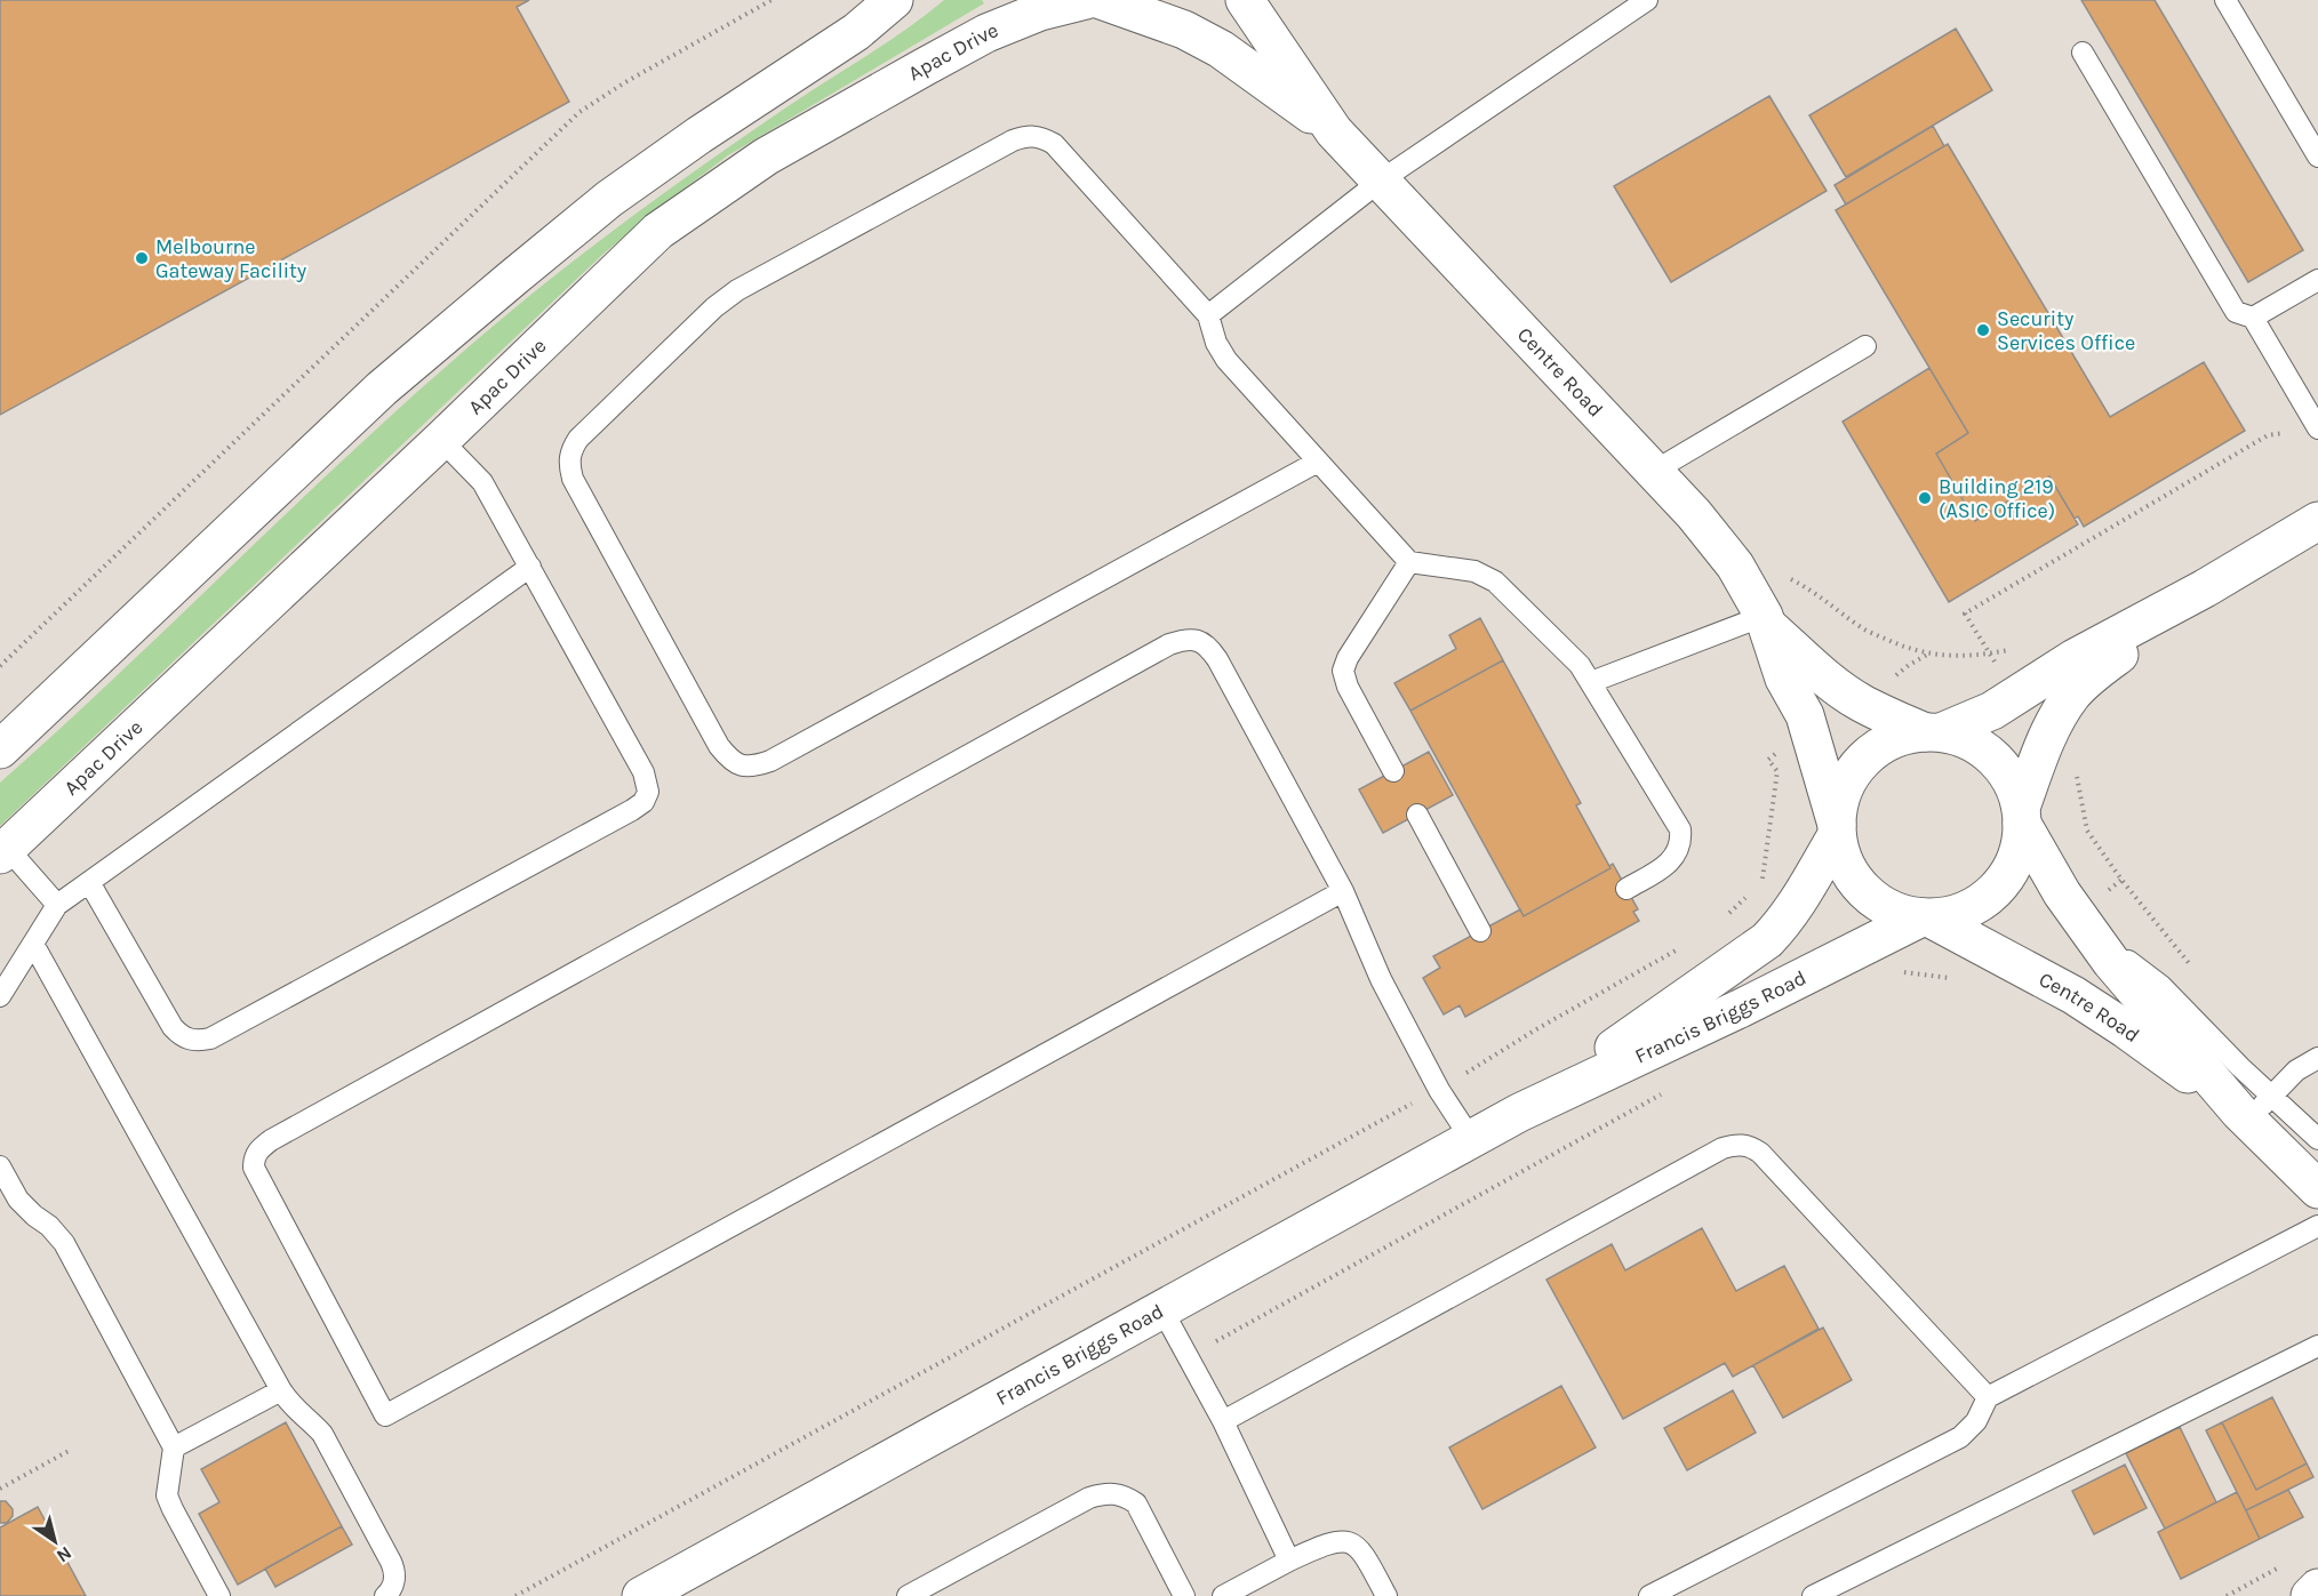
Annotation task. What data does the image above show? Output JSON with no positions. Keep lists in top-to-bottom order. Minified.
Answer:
{"streets":{"street":["Apac Drive","Centre Road","Francis Briggs Road"]},"crossings":[["Centre Road","Francis Briggs Road"]],"places":["Melbourne Gateway Facility","Security Services Office","Building 219 (ASIC Office)"],"north":"bottom right"}
